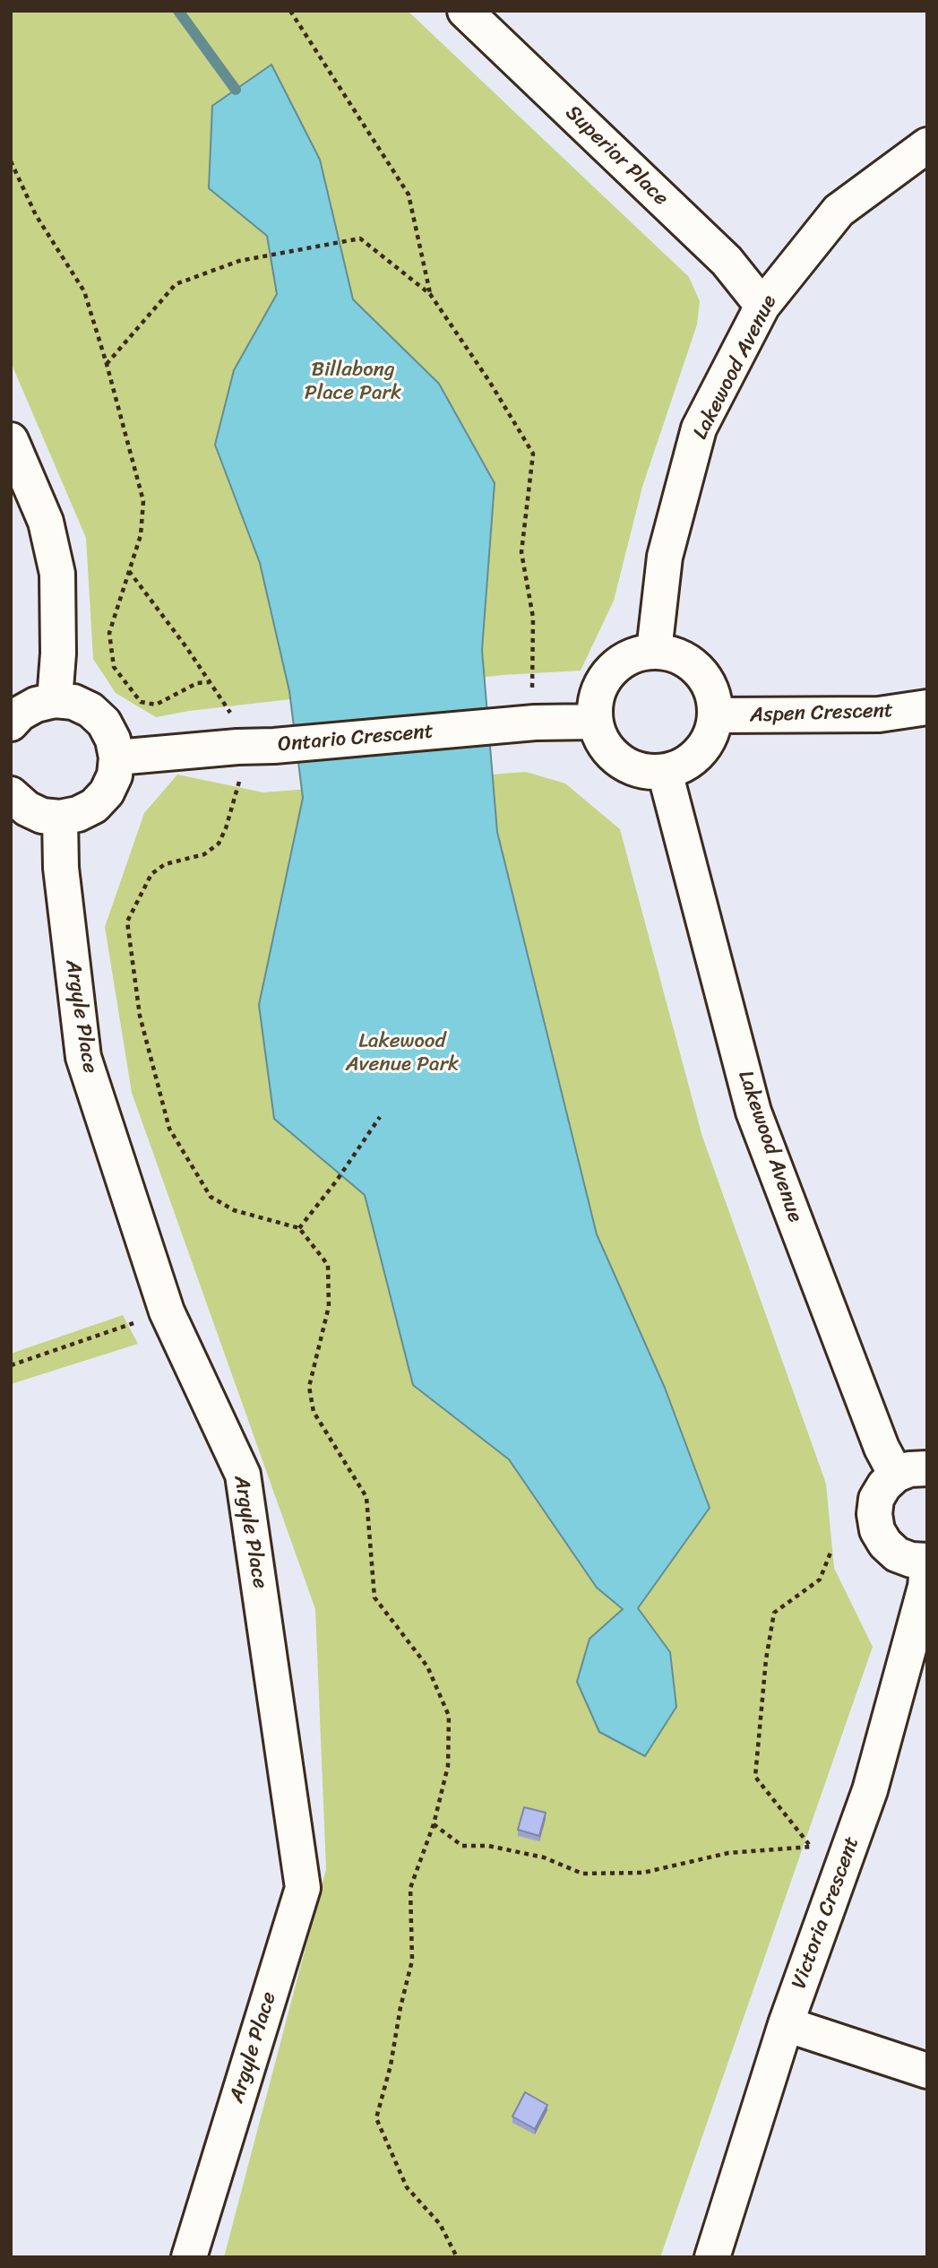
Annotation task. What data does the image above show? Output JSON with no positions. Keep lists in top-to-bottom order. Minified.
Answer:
{"streets":{"street":["Superior Place","Lakewood Avenue","Aspen Crescent","Ontario Crescent","Argyle Place","Victoria Crescent"]},"crossings":[["Superior Place","Lakewood Avenue"],["Lakewood Avenue","Aspen Crescent"],["Lakewood Avenue","Ontario Crescent"],["Aspen Crescent","Ontario Crescent"]],"parks":["Billabong Place Park","Lakewood Avenue Park"]}
